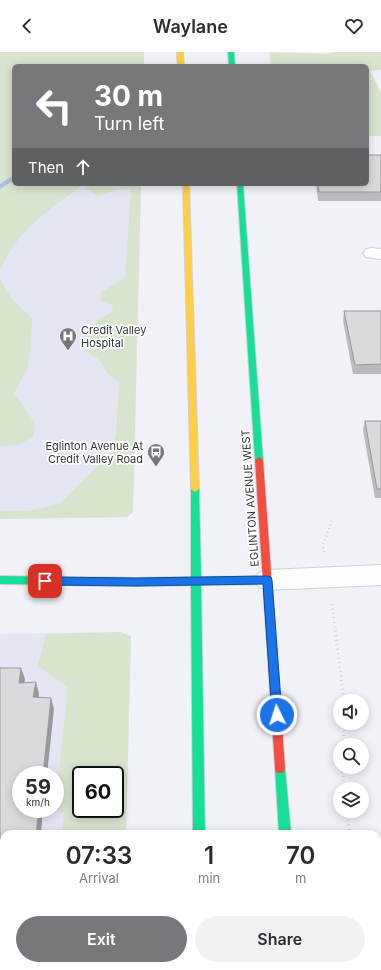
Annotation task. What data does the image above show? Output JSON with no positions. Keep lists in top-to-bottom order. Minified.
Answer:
{"streets":{"main road":["EGLINTON AVENUE WEST"]},"places":{"hospital":["Credit Valley Hospital"],"bus stop":["Eglinton Avenue At Credit Valley Road"]},"page":{"header":"Waylane","turn":["30 m","Turn left"],"then":"Then","speed":"59 km/h","limit":"60","eta":["07:33","Arrival","1","min","70","m"],"buttons":["Exit","Share"]}}
